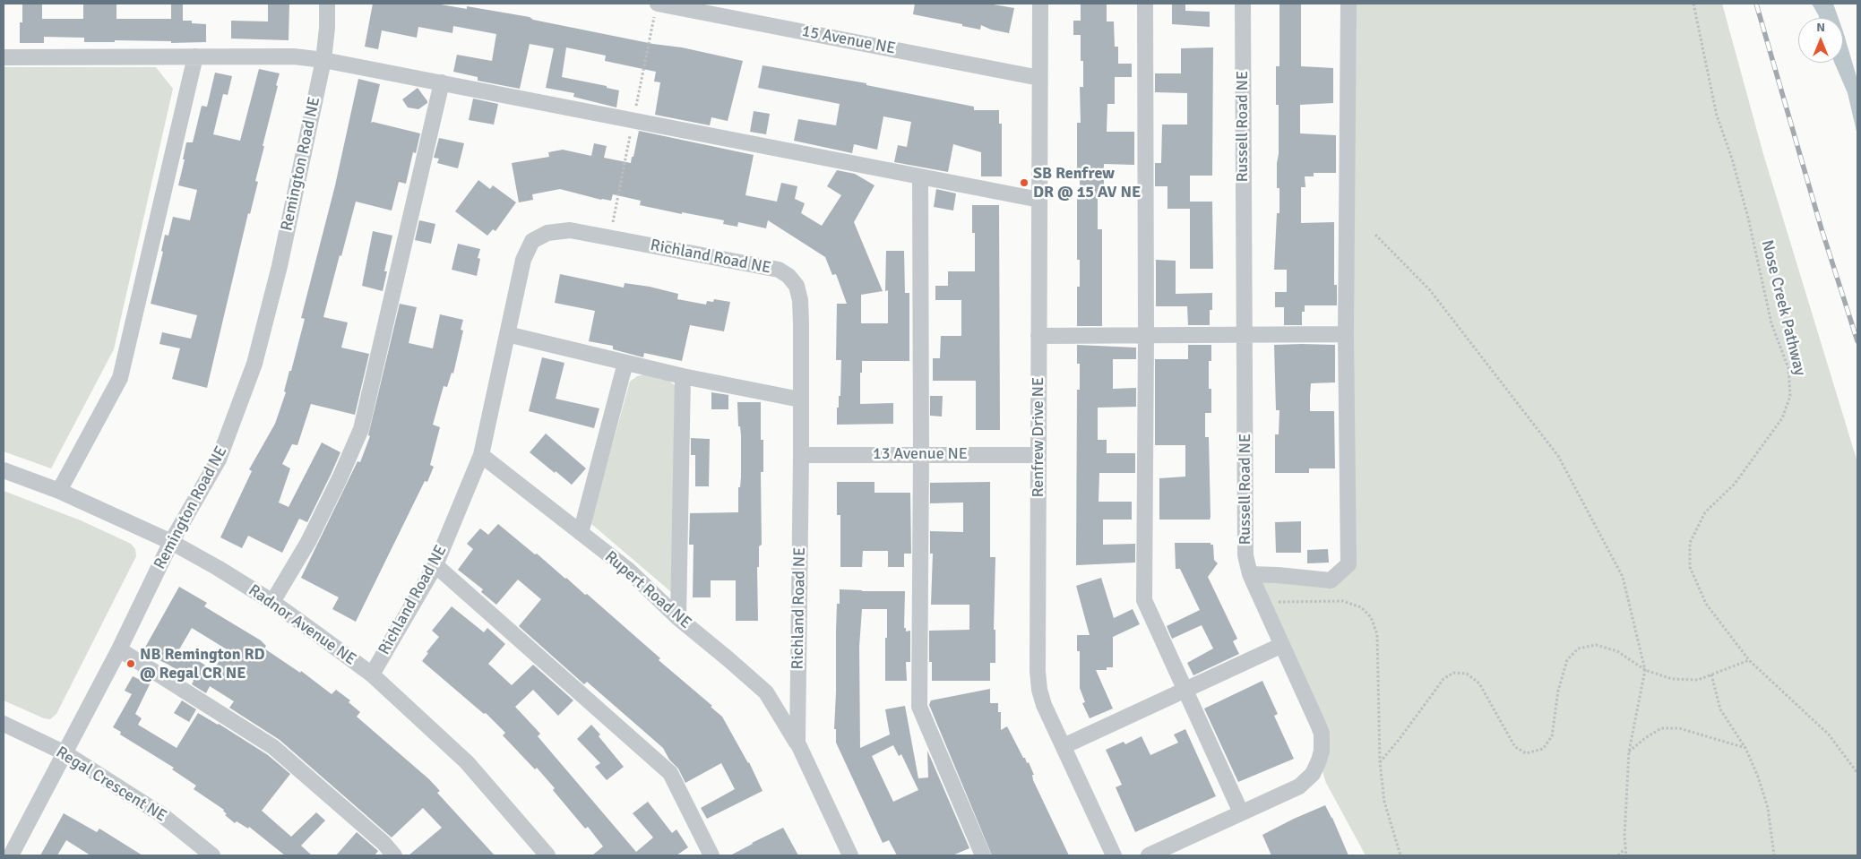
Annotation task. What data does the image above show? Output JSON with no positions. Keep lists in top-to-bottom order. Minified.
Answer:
{"streets":{"street":["15 Avenue NE","Russell Road NE","Remington Road NE","Richland Road NE","Renfrew Drive NE","13 Avenue NE","Rupert Road NE","Radnor Avenue NE","Regal Crescent NE"],"path":["Nose Creek Pathway"]},"crossings":[["15 Avenue NE","Renfrew Drive NE"],["Remington Road NE","Radnor Avenue NE"],["Remington Road NE","Regal Crescent NE"],["Richland Road NE","13 Avenue NE"],["Richland Road NE","Rupert Road NE"],["Richland Road NE","Radnor Avenue NE"],["Renfrew Drive NE","13 Avenue NE"]],"places":["SB Renfrew DR @ 15 AV NE","NB Remington RD @ Regal CR NE"],"north":"top"}
